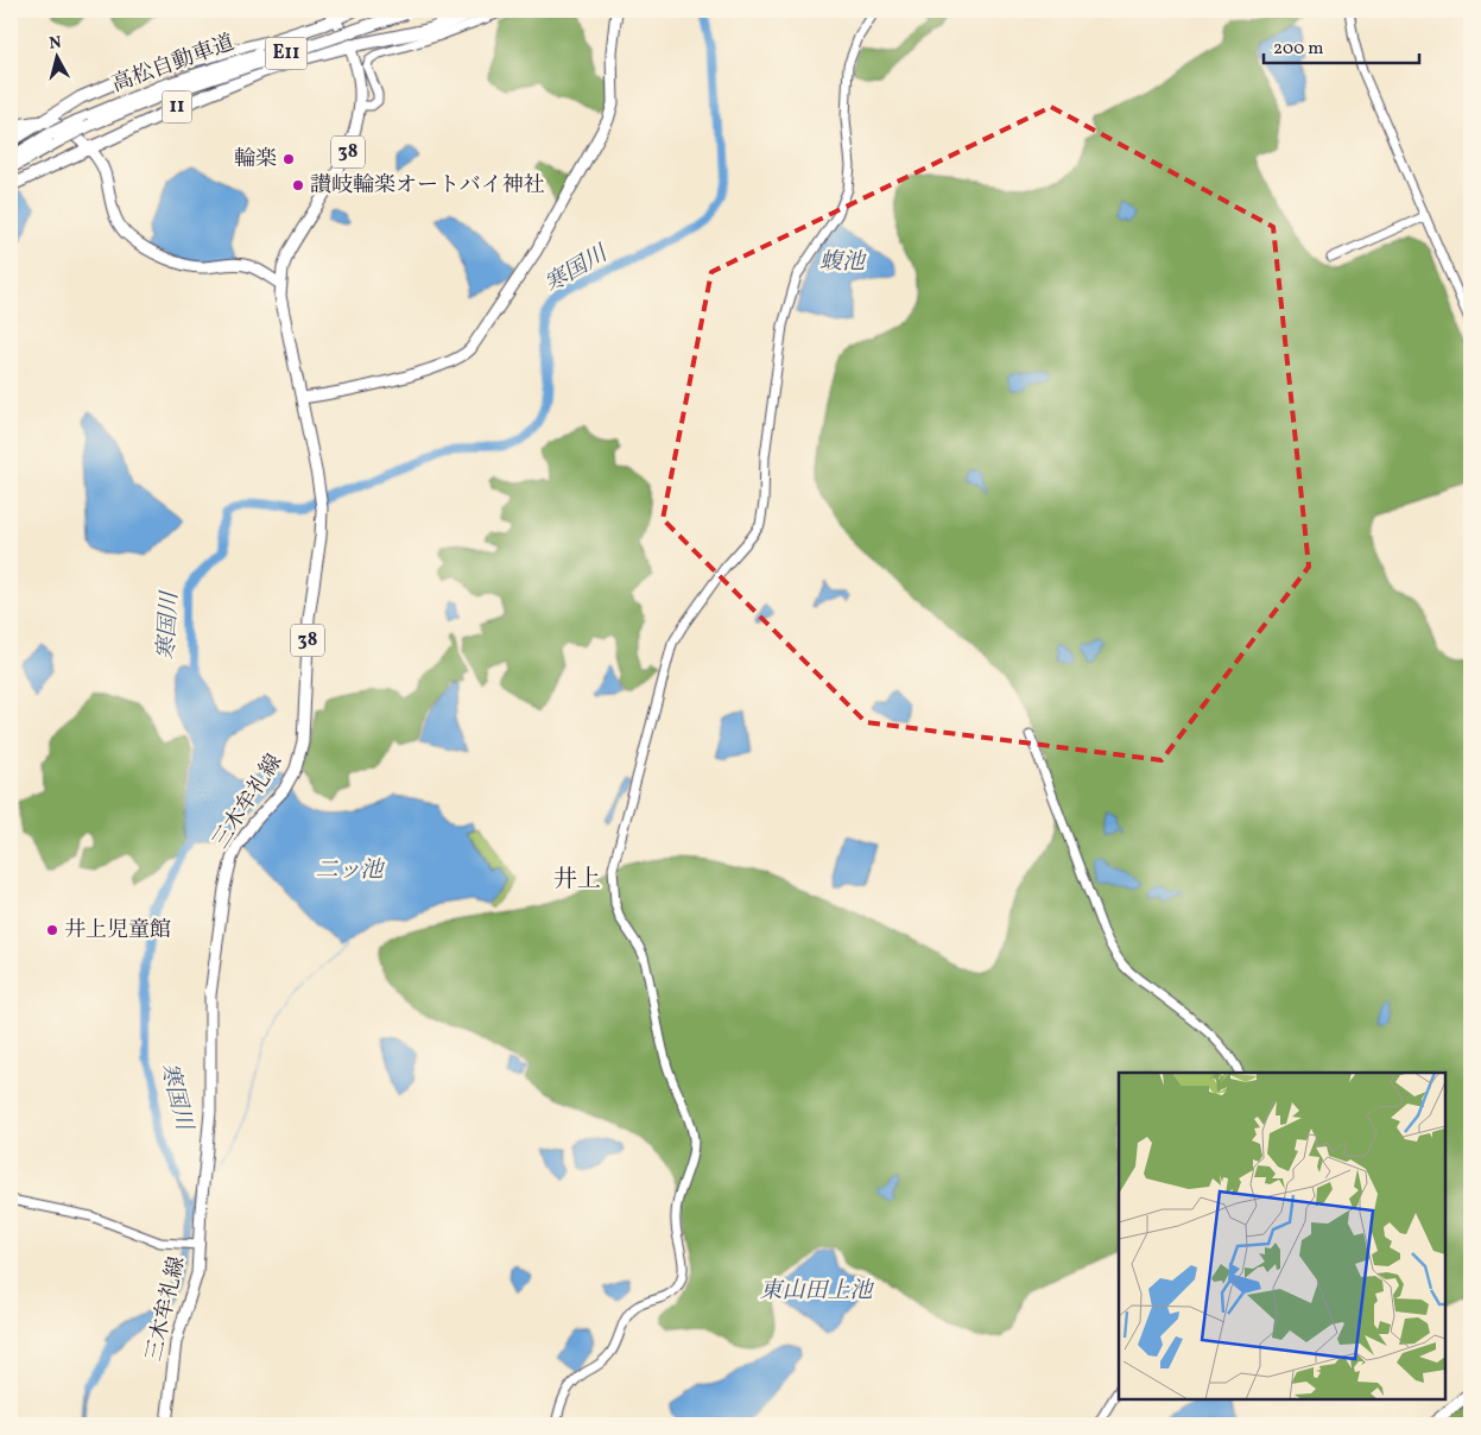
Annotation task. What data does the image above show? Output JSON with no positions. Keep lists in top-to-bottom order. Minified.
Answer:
{"streets":{"highway":["E11","高松自動車道","11"],"main road":["38","三木牟礼線"]},"crossings":[["11","三木牟礼線"]],"districts":["井上"],"water":["蝮池","寒国川","二ッ池","東山田上池"],"places":["輪楽","讃岐輪楽オートバイ神社","井上児童館"],"scale_bar":"200 m","north":"top"}
